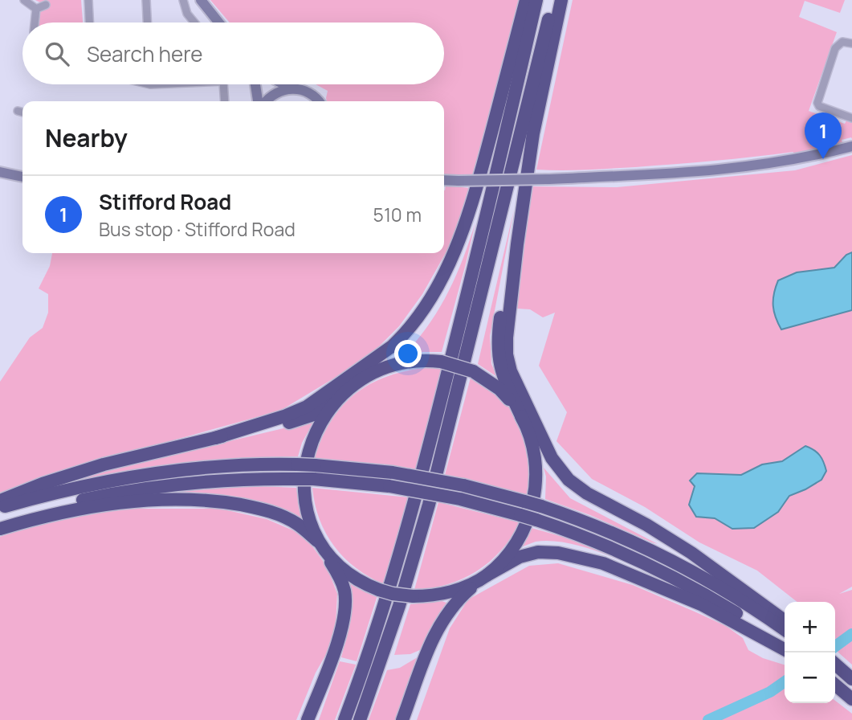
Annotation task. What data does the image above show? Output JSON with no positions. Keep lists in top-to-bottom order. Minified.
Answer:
{"page":{"search":"Search here","heading":"Nearby","pins":"1","list":[{"mark":"1","name":"Stifford Road","note":"Bus stop · Stifford Road","value":"510 m"}],"map_buttons":["+","−"]}}
